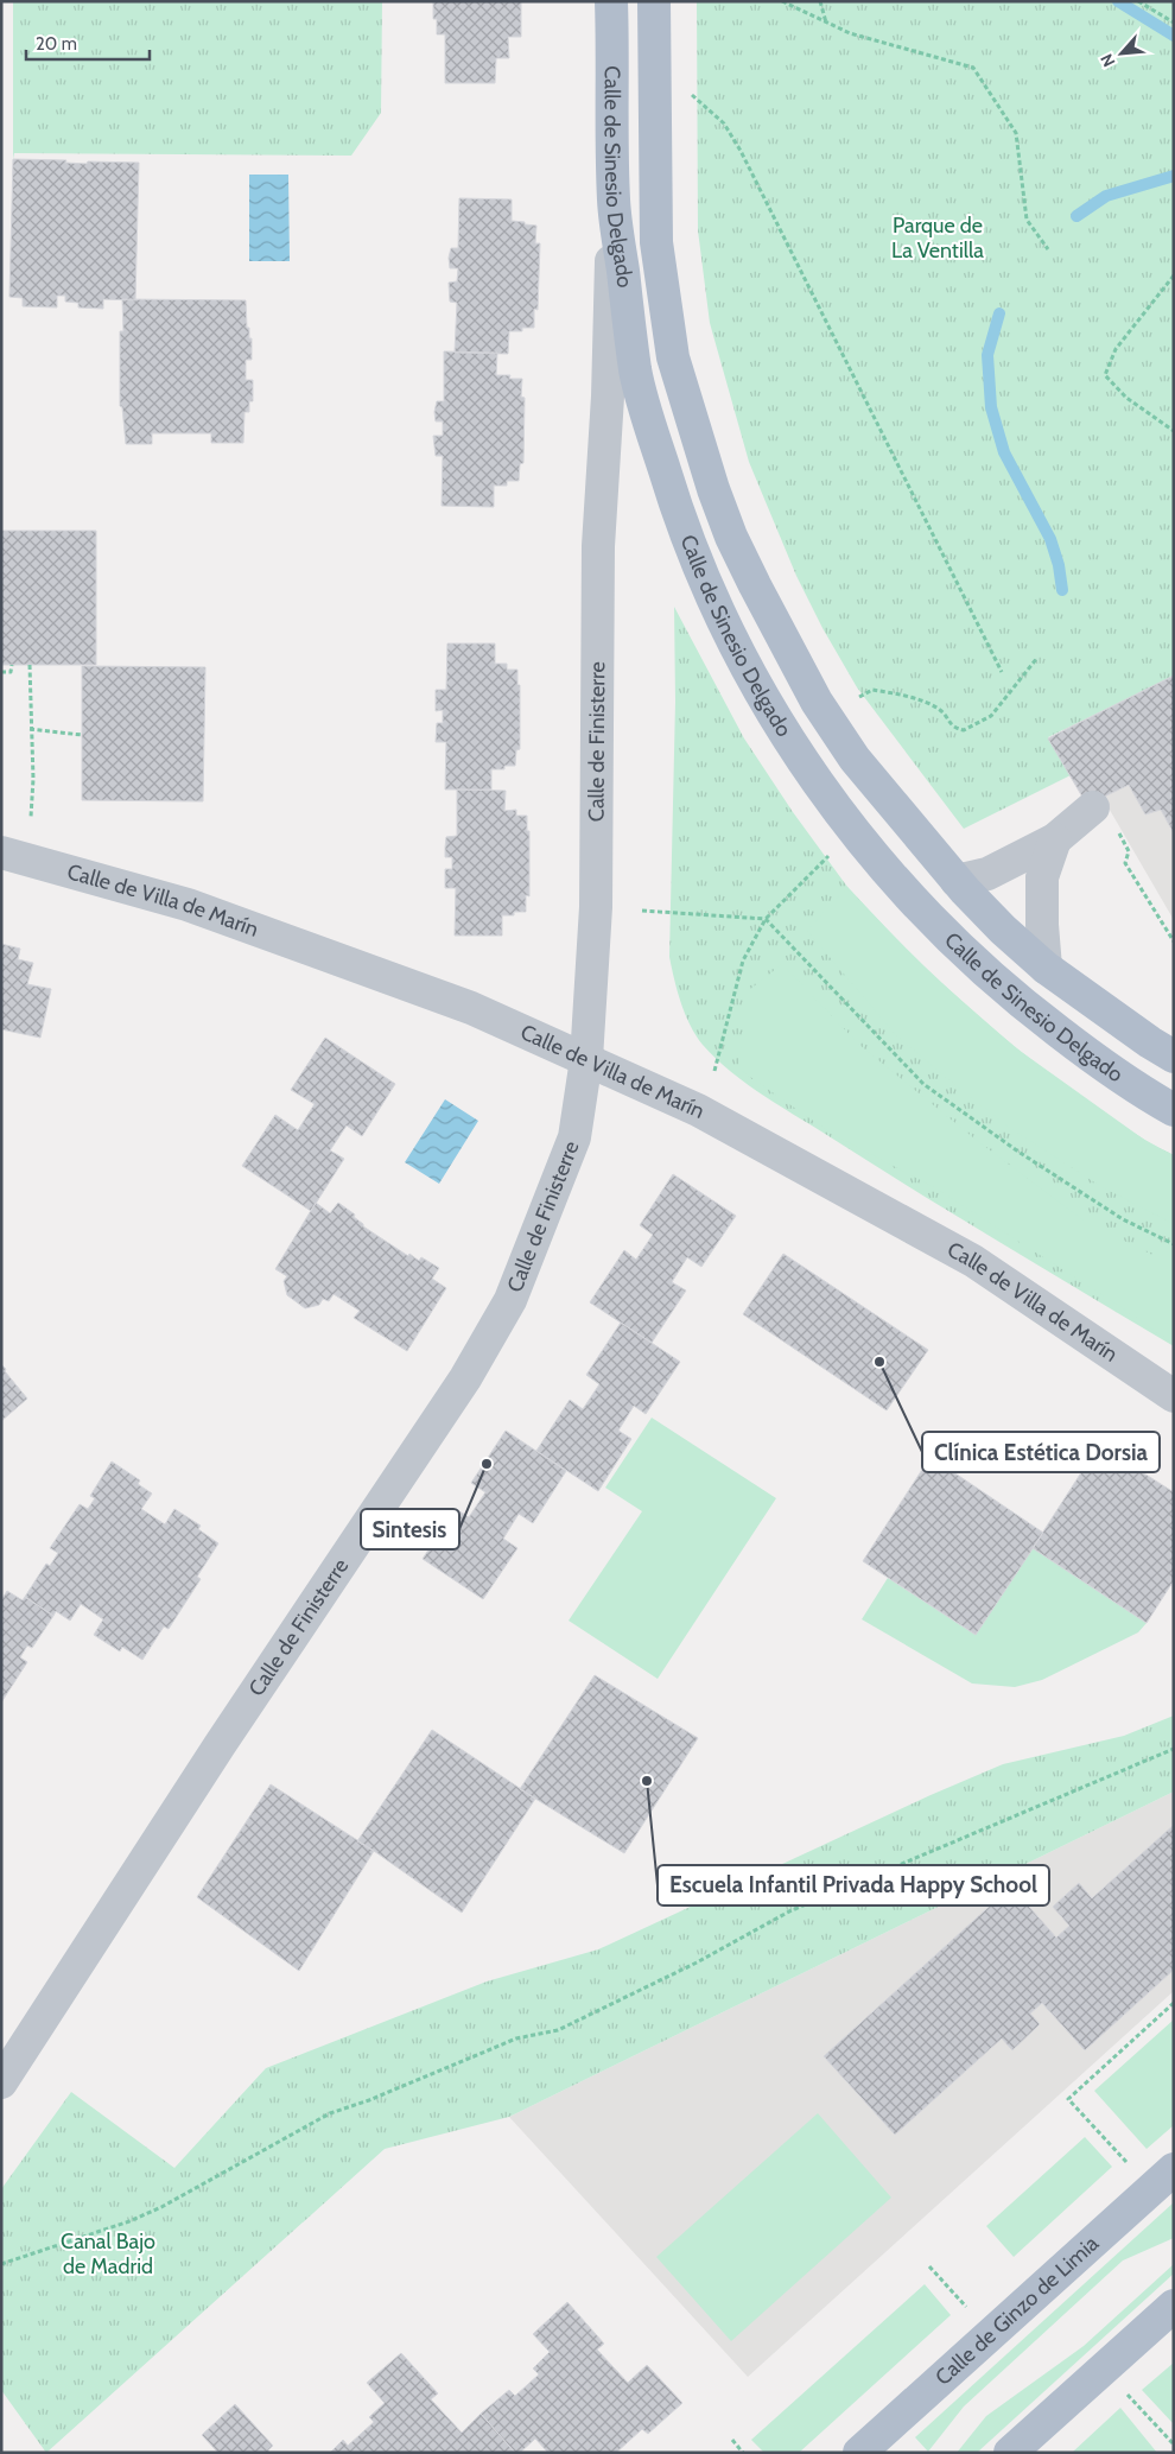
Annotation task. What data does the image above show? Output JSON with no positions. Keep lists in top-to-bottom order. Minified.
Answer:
{"streets":{"main road":["Calle de Sinesio Delgado","Calle de Ginzo de Limia"],"street":["Calle de Finisterre","Calle de Villa de Marín"]},"crossings":[["Calle de Sinesio Delgado","Calle de Finisterre"],["Calle de Finisterre","Calle de Villa de Marín"]],"parks":["Parque de La Ventilla","Canal Bajo de Madrid"],"places":["Clínica Estética Dorsia","Sintesis","Escuela Infantil Privada Happy School"],"scale_bar":"20 m","north":"bottom left"}
